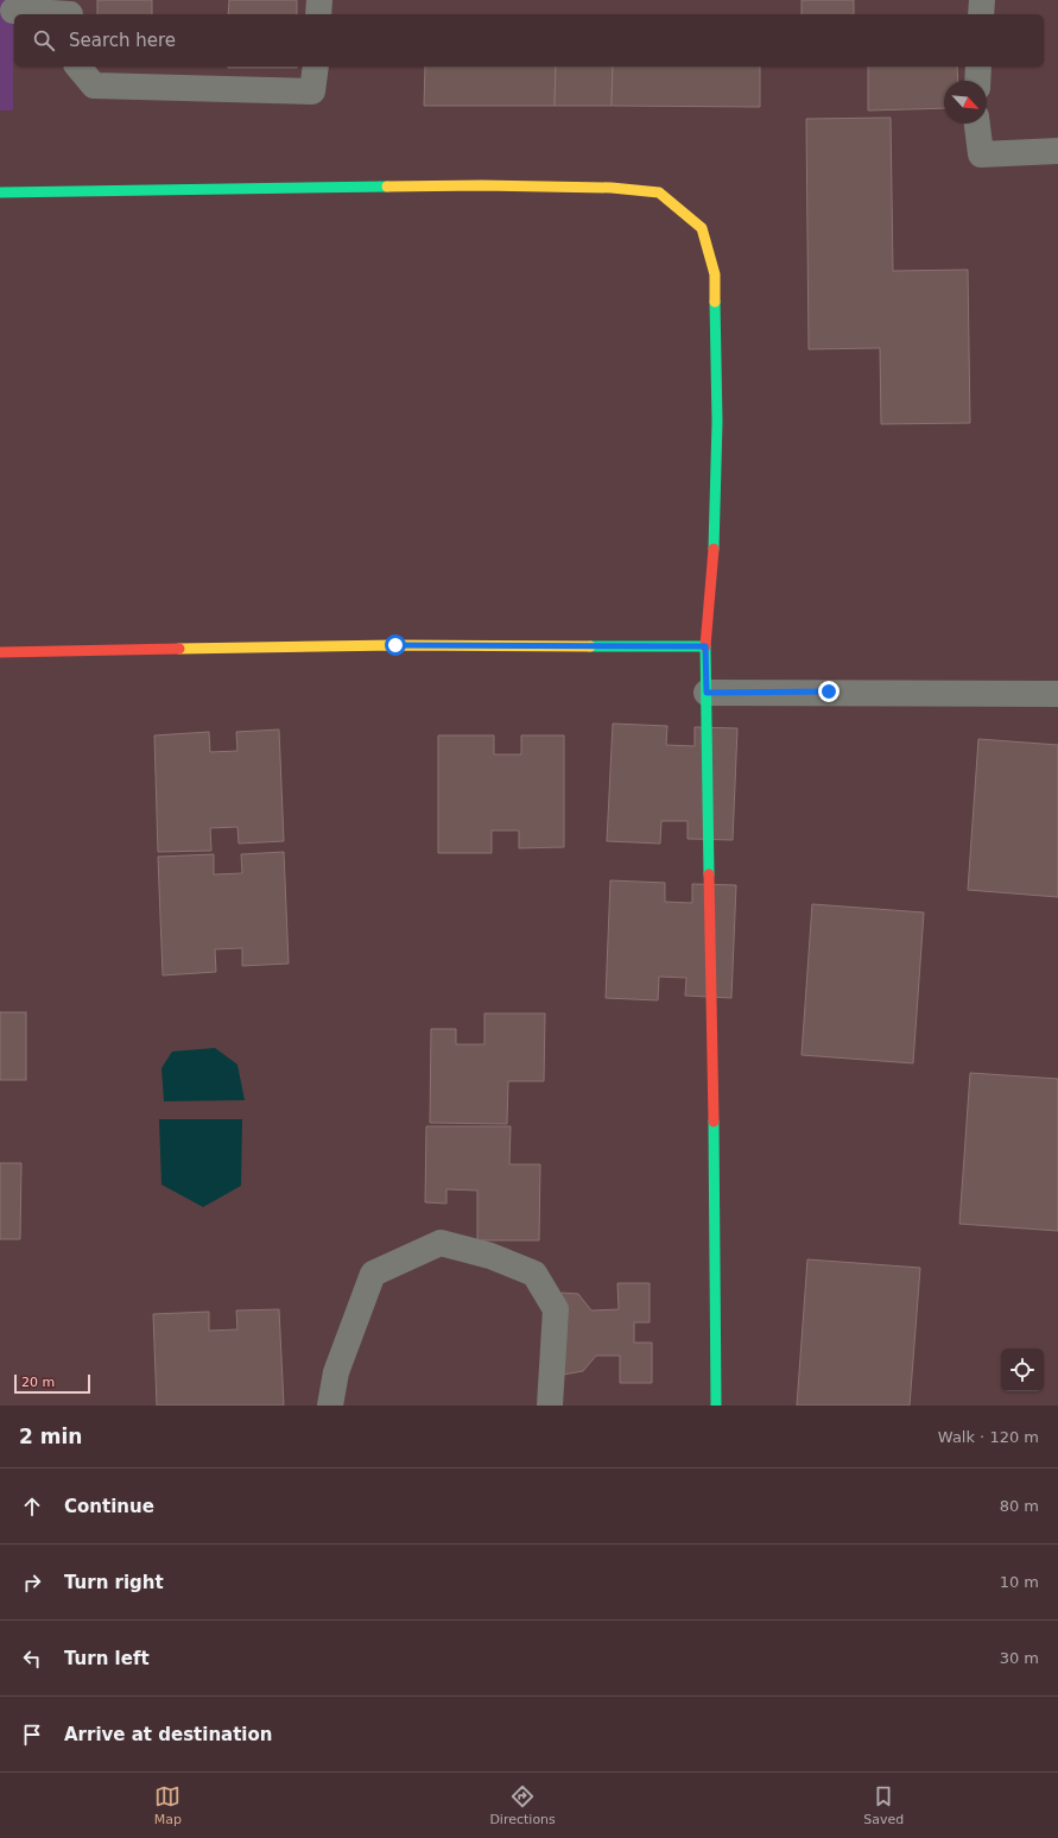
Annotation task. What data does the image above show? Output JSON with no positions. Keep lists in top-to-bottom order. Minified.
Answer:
{"scale_bar":"20 m","north":"bottom right","page":{"search":"Search here","scale":"20 m","heading":["2 min","Walk · 120 m"],"list":[["Continue","80 m"],["Turn right","10 m"],["Turn left","30 m"],"Arrive at destination"],"nav":["Map","Directions","Saved"]}}
